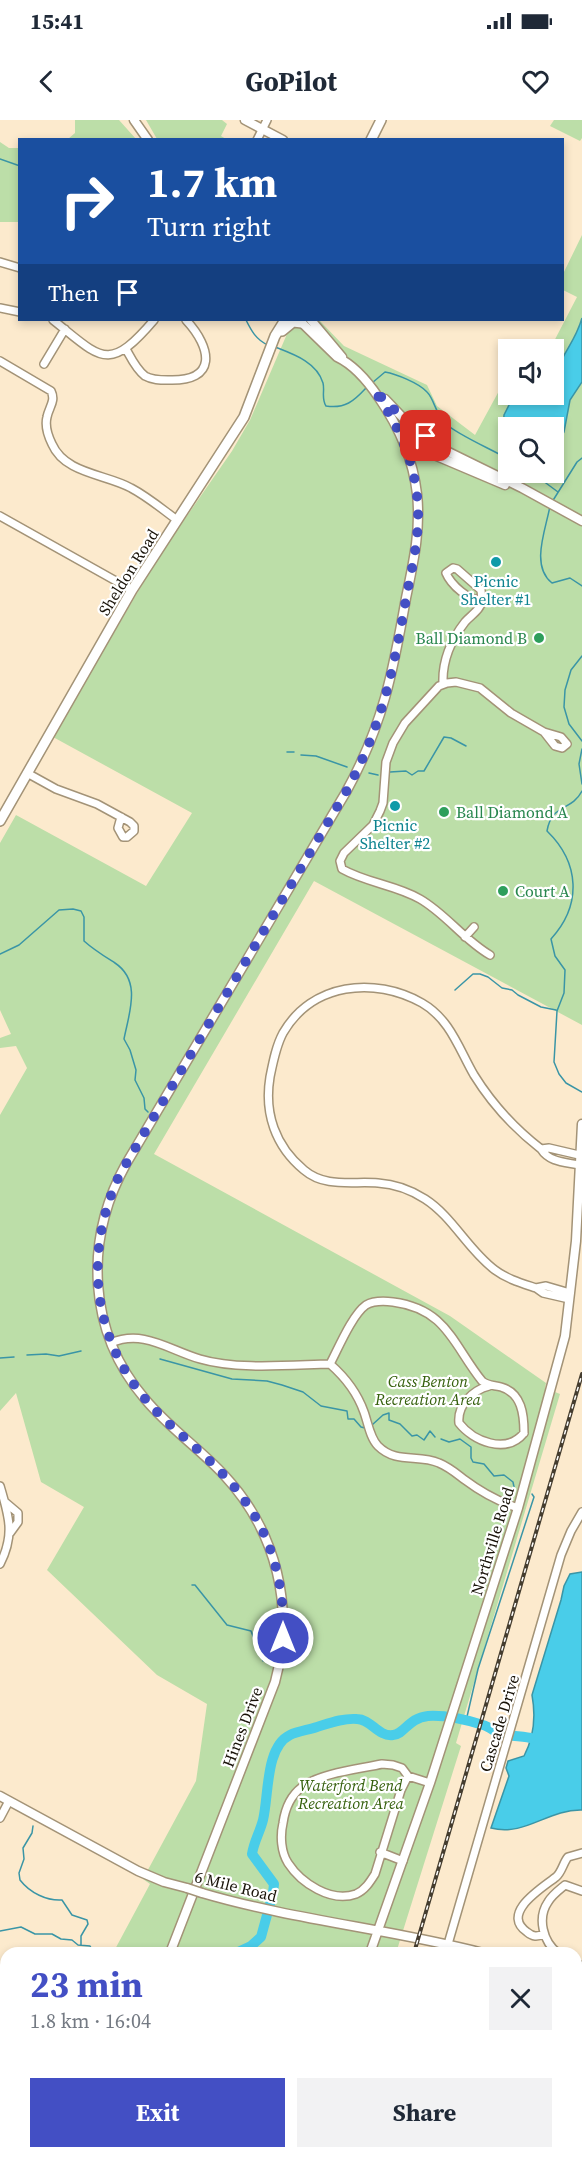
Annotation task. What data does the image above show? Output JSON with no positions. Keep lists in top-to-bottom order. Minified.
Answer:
{"streets":{"main road":["Sheldon Road"],"street":["Northville Road","Cascade Drive","Hines Drive","6 Mile Road"]},"crossings":[["Northville Road","6 Mile Road"],["Cascade Drive","6 Mile Road"]],"parks":["Cass Benton Recreation Area","Waterford Bend Recreation Area"],"places":["Picnic Shelter #1","Ball Diamond B","Picnic Shelter #2","Ball Diamond A","Court A"],"page":{"status":"15:41","header":"GoPilot","turn":["1.7 km","Turn right"],"then":"Then","heading":["23 min","1.8 km · 16:04"],"buttons":["Exit","Share"]}}
